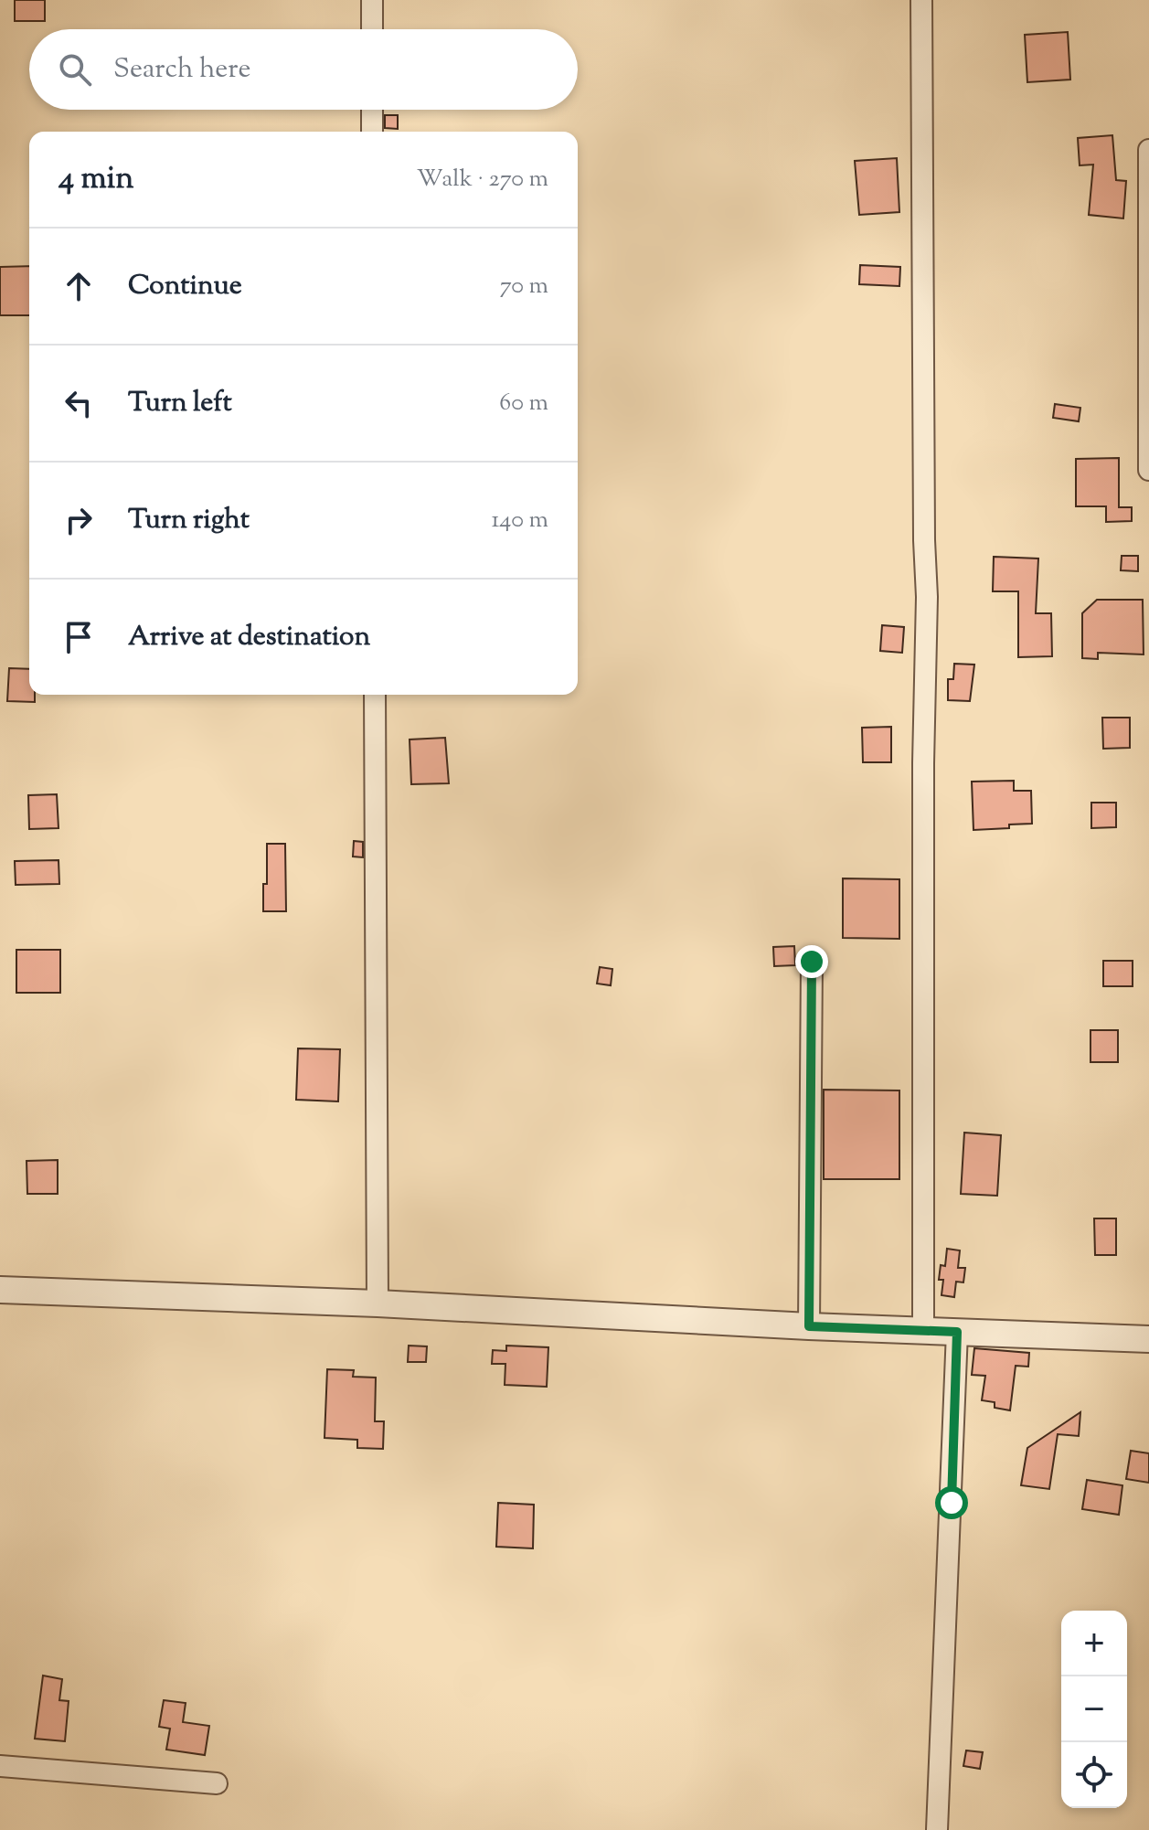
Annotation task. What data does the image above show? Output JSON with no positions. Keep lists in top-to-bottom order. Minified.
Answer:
{"page":{"search":"Search here","heading":["4 min","Walk · 270 m"],"list":[["Continue","70 m"],["Turn left","60 m"],["Turn right","140 m"],"Arrive at destination"],"map_buttons":["+","−"]}}
